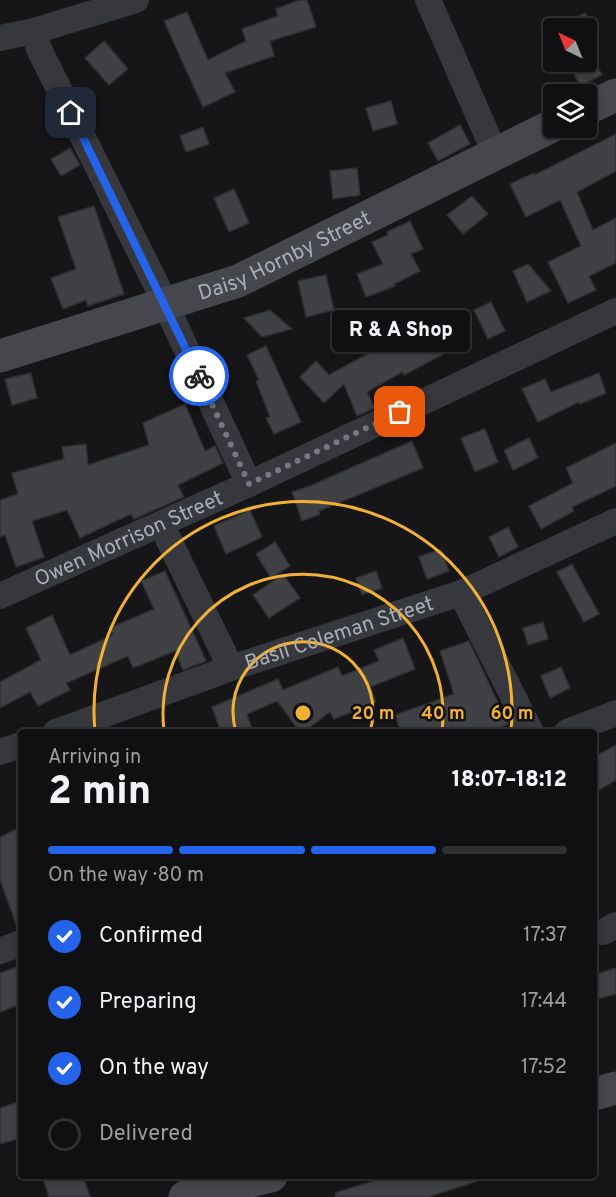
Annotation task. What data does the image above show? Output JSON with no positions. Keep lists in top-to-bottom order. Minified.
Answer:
{"streets":{"street":["Daisy Hornby Street","Owen Morrison Street","Basil Coleman Street"]},"places":["R & A Shop"],"north":"top left","page":{"bubble":"R & A Shop","heading":["2 min","Arriving in","18:07–18:12"],"bar":"On the way · 80 m","list":[["Confirmed","17:37"],["Preparing","17:44"],["On the way","17:52"],"Delivered"]},"rings":["20 m","40 m","60 m"]}
